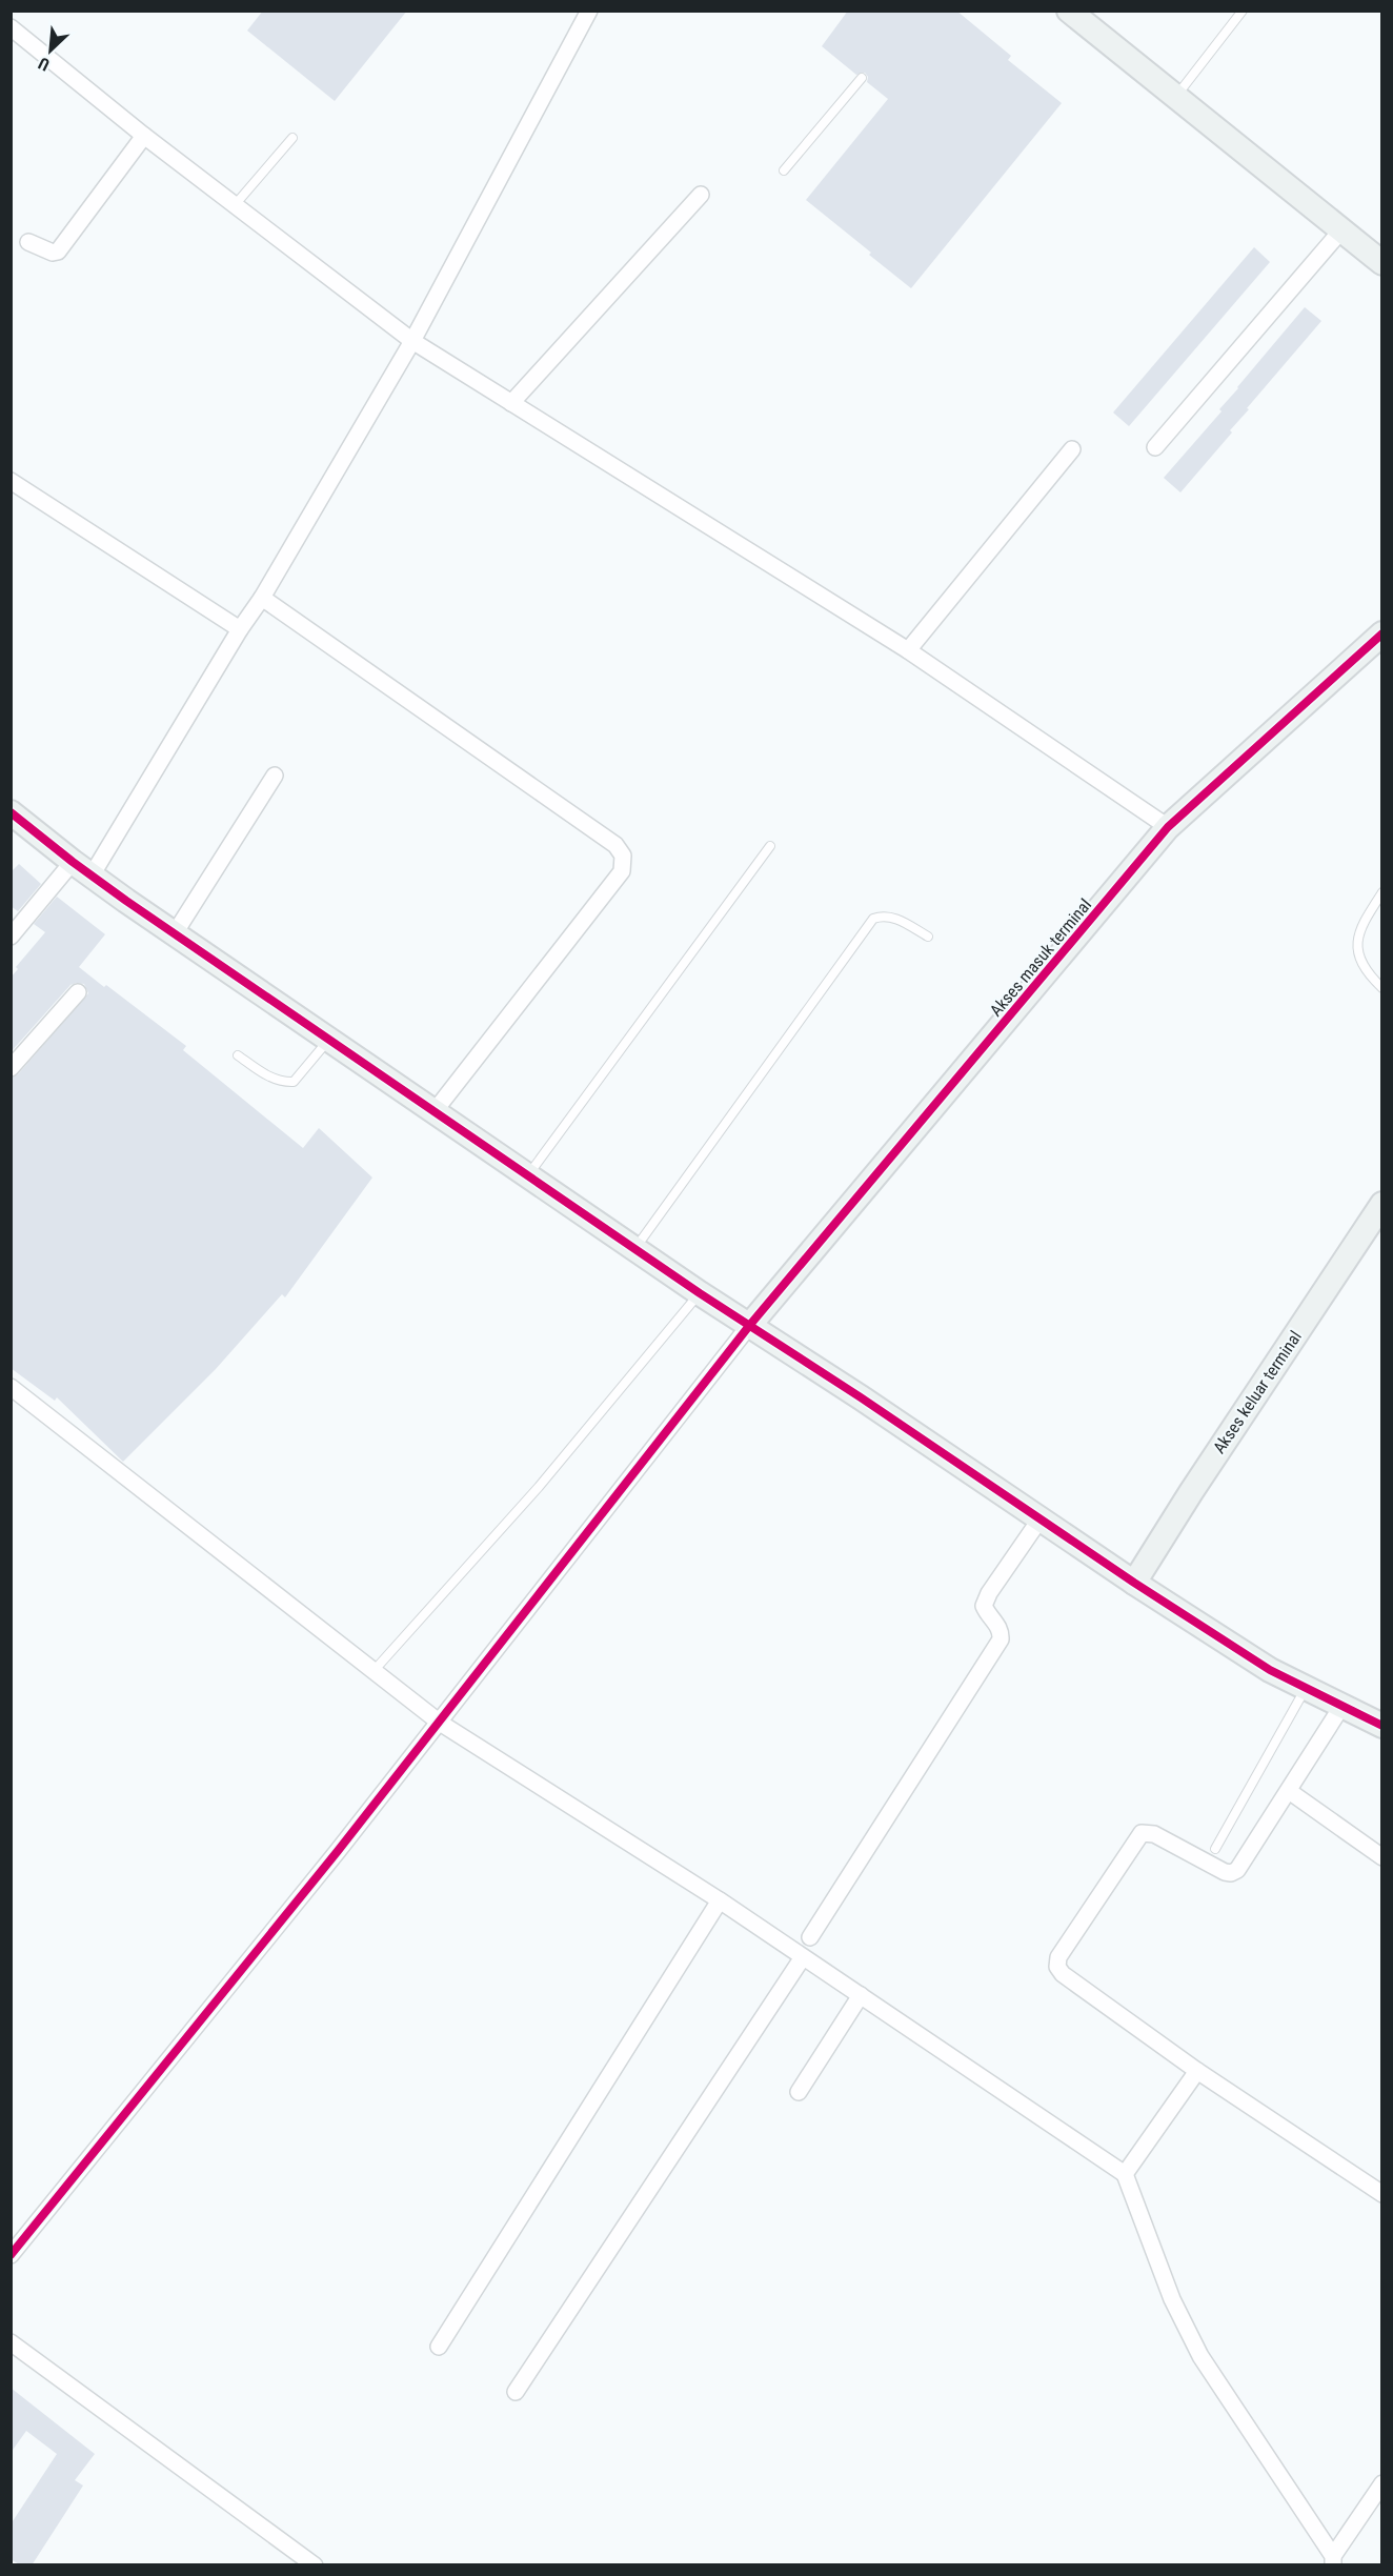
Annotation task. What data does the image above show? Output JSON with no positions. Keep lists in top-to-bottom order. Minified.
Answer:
{"streets":{"street":["Akses masuk terminal","Akses keluar terminal"]},"north":"bottom left"}
